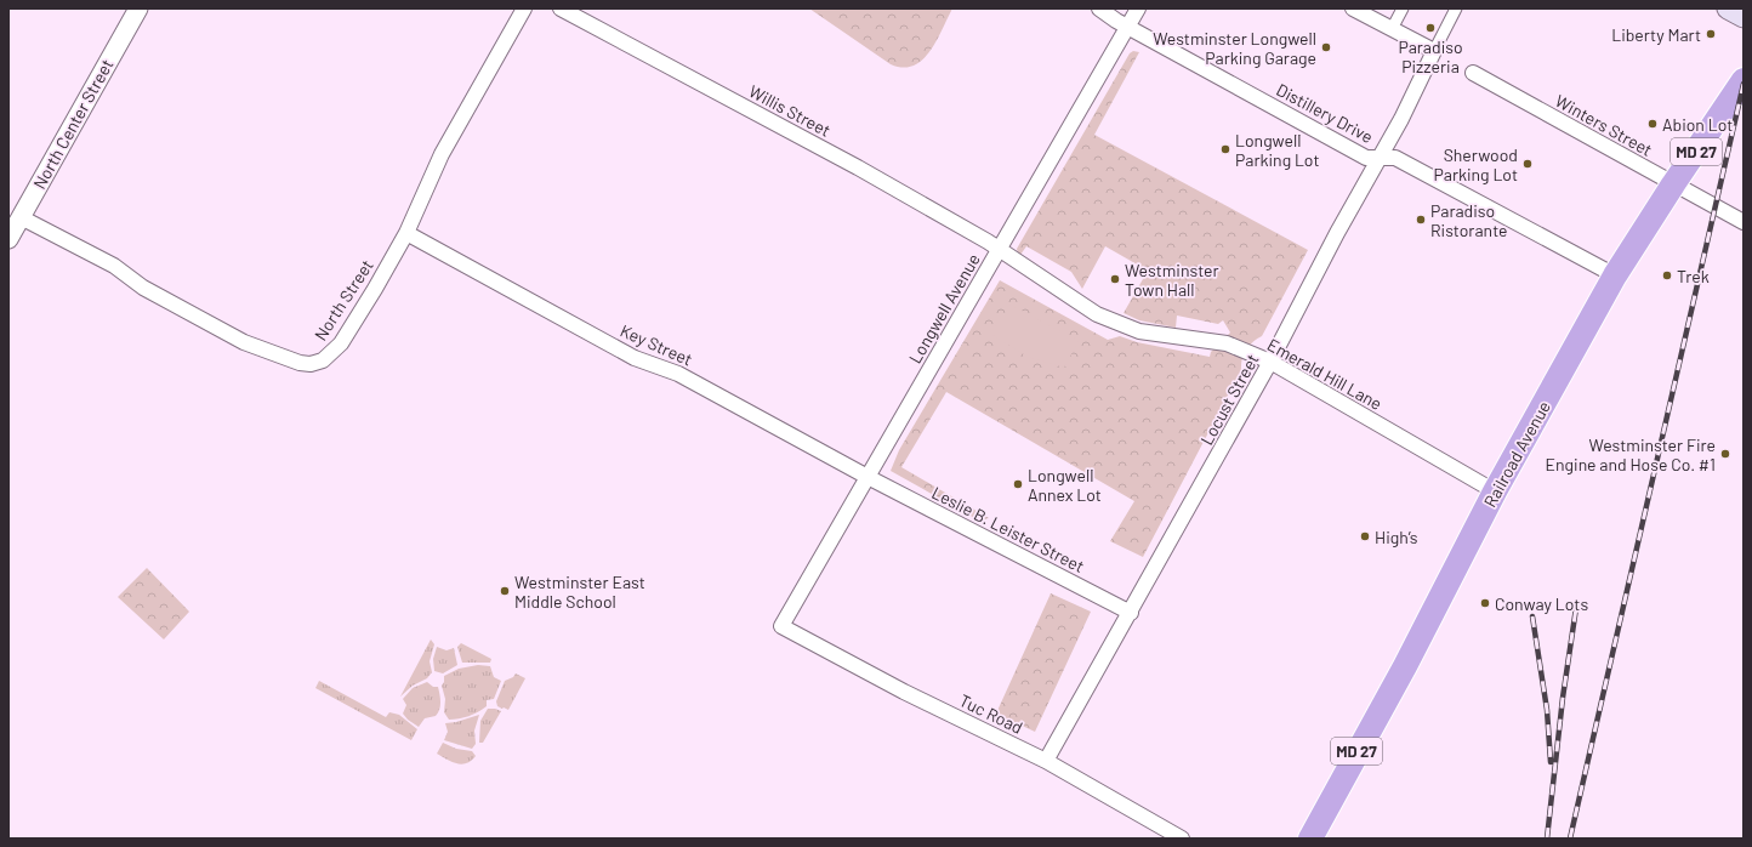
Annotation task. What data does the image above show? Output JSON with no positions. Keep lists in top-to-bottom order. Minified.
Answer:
{"streets":{"highway":["MD 27","Railroad Avenue"],"street":["Willis Street","Distillery Drive","North Center Street","Winters Street","North Street","Longwell Avenue","Key Street","Emerald Hill Lane","Locust Street","Leslie B. Leister Street","Tuc Road"]},"crossings":[["Willis Street","Longwell Avenue"],["Willis Street","Emerald Hill Lane"],["Distillery Drive","Longwell Avenue"],["Distillery Drive","Locust Street"],["Distillery Drive","Railroad Avenue"],["North Center Street","North Street"],["Winters Street","Railroad Avenue"],["North Street","Key Street"],["Longwell Avenue","Key Street"],["Longwell Avenue","Emerald Hill Lane"],["Longwell Avenue","Leslie B. Leister Street"],["Longwell Avenue","Tuc Road"],["Key Street","Leslie B. Leister Street"],["Emerald Hill Lane","Locust Street"],["Emerald Hill Lane","Railroad Avenue"],["Locust Street","Leslie B. Leister Street"],["Locust Street","Tuc Road"]],"places":["Paradiso Pizzeria","Liberty Mart","Westminster Longwell Parking Garage","Abion Lot","Longwell Parking Lot","Sherwood Parking Lot","Paradiso Ristorante","Trek","Westminster Town Hall","Westminster Fire Engine and Hose Co. #1","Longwell Annex Lot","High’s","Westminster East Middle School","Conway Lots"]}
